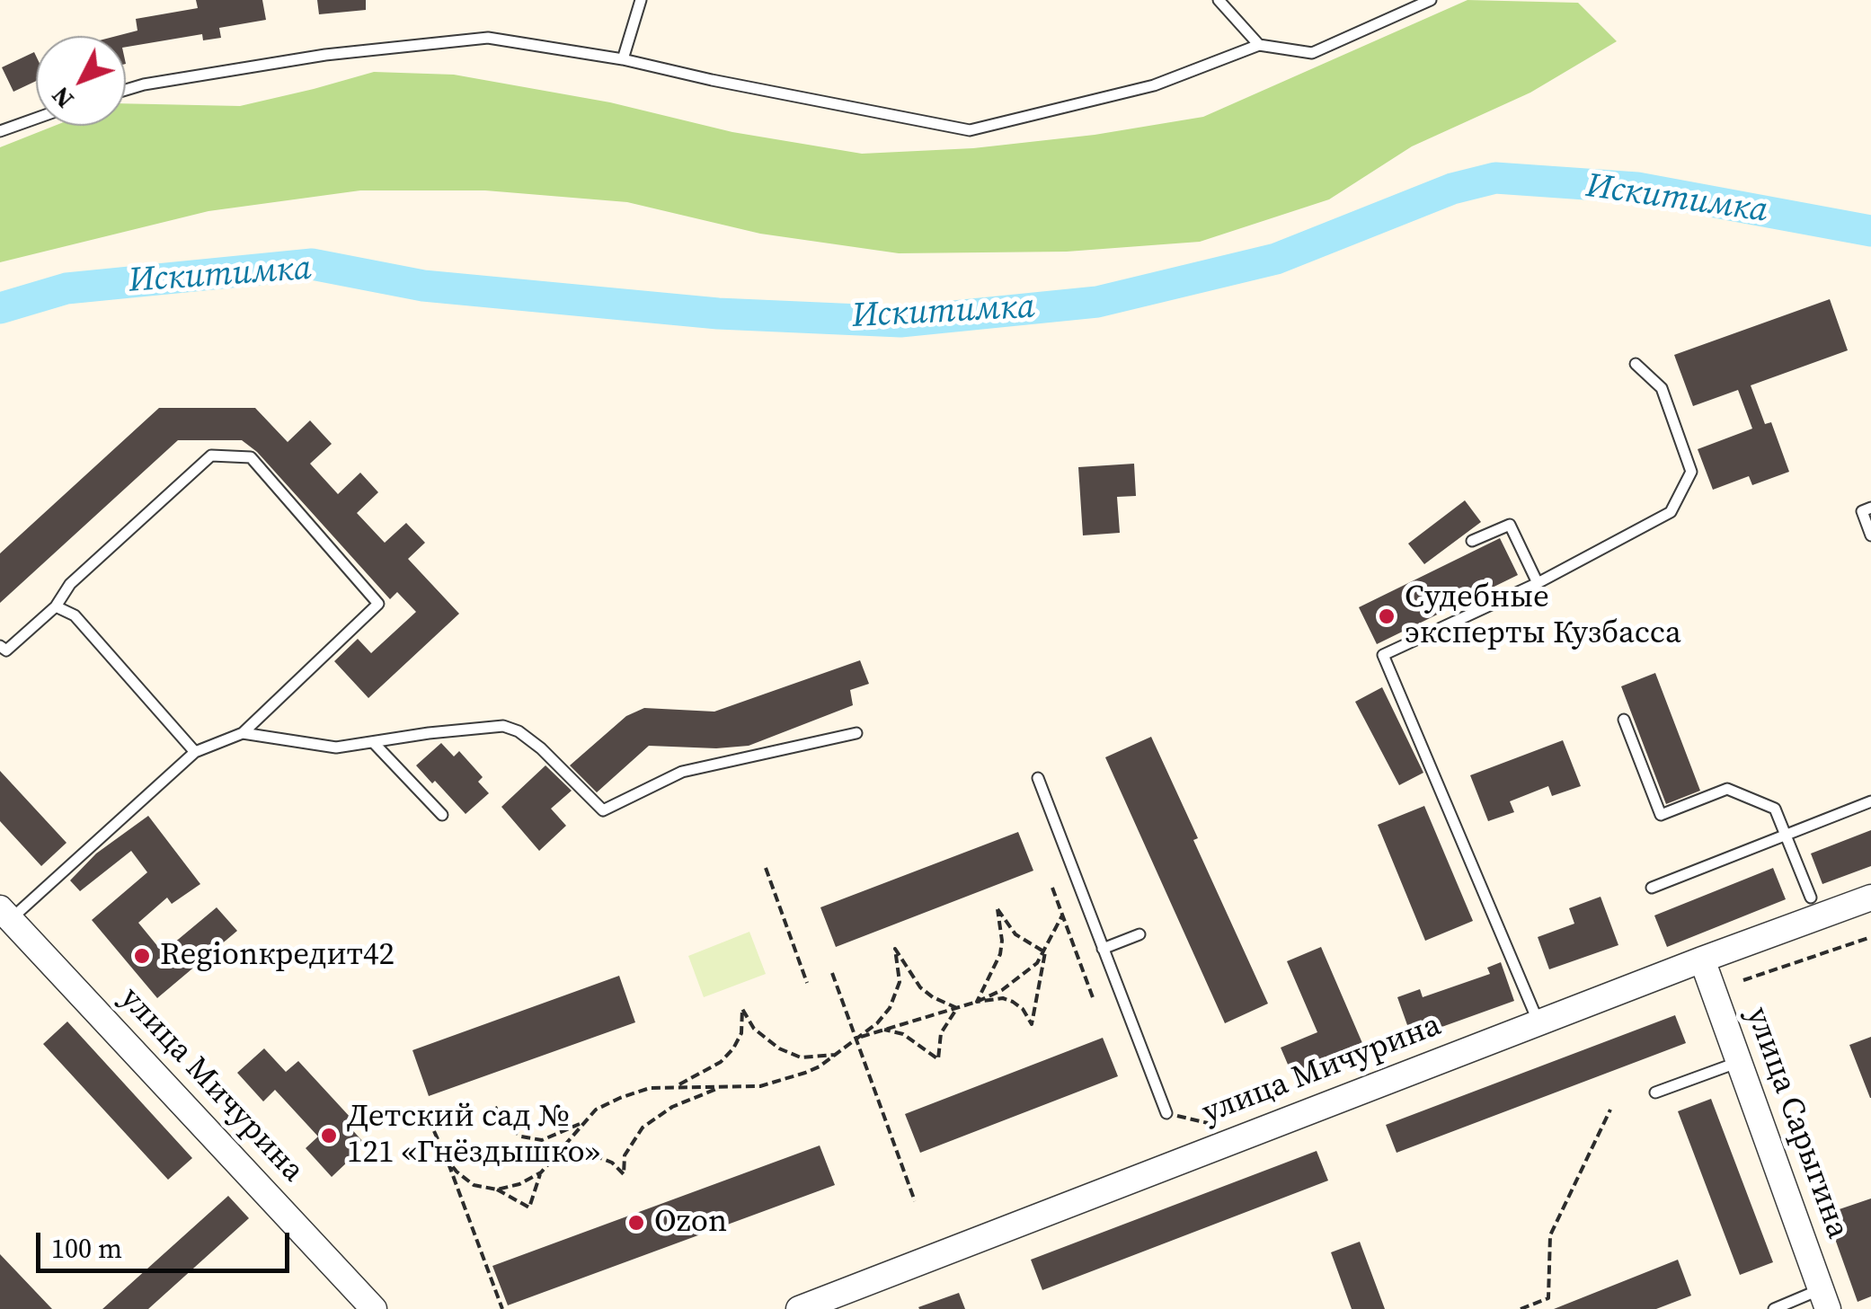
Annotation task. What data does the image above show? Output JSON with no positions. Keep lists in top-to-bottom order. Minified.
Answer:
{"streets":{"street":["улица Мичурина","улица Сарыгина"]},"crossings":[["улица Мичурина","улица Сарыгина"]],"water":["Искитимка"],"places":["Судебные эксперты Кузбасса","Regionкредит42","Детский сад № 121 «Гнёздышко»","Ozon"],"scale_bar":"100 m","north":"bottom left"}
